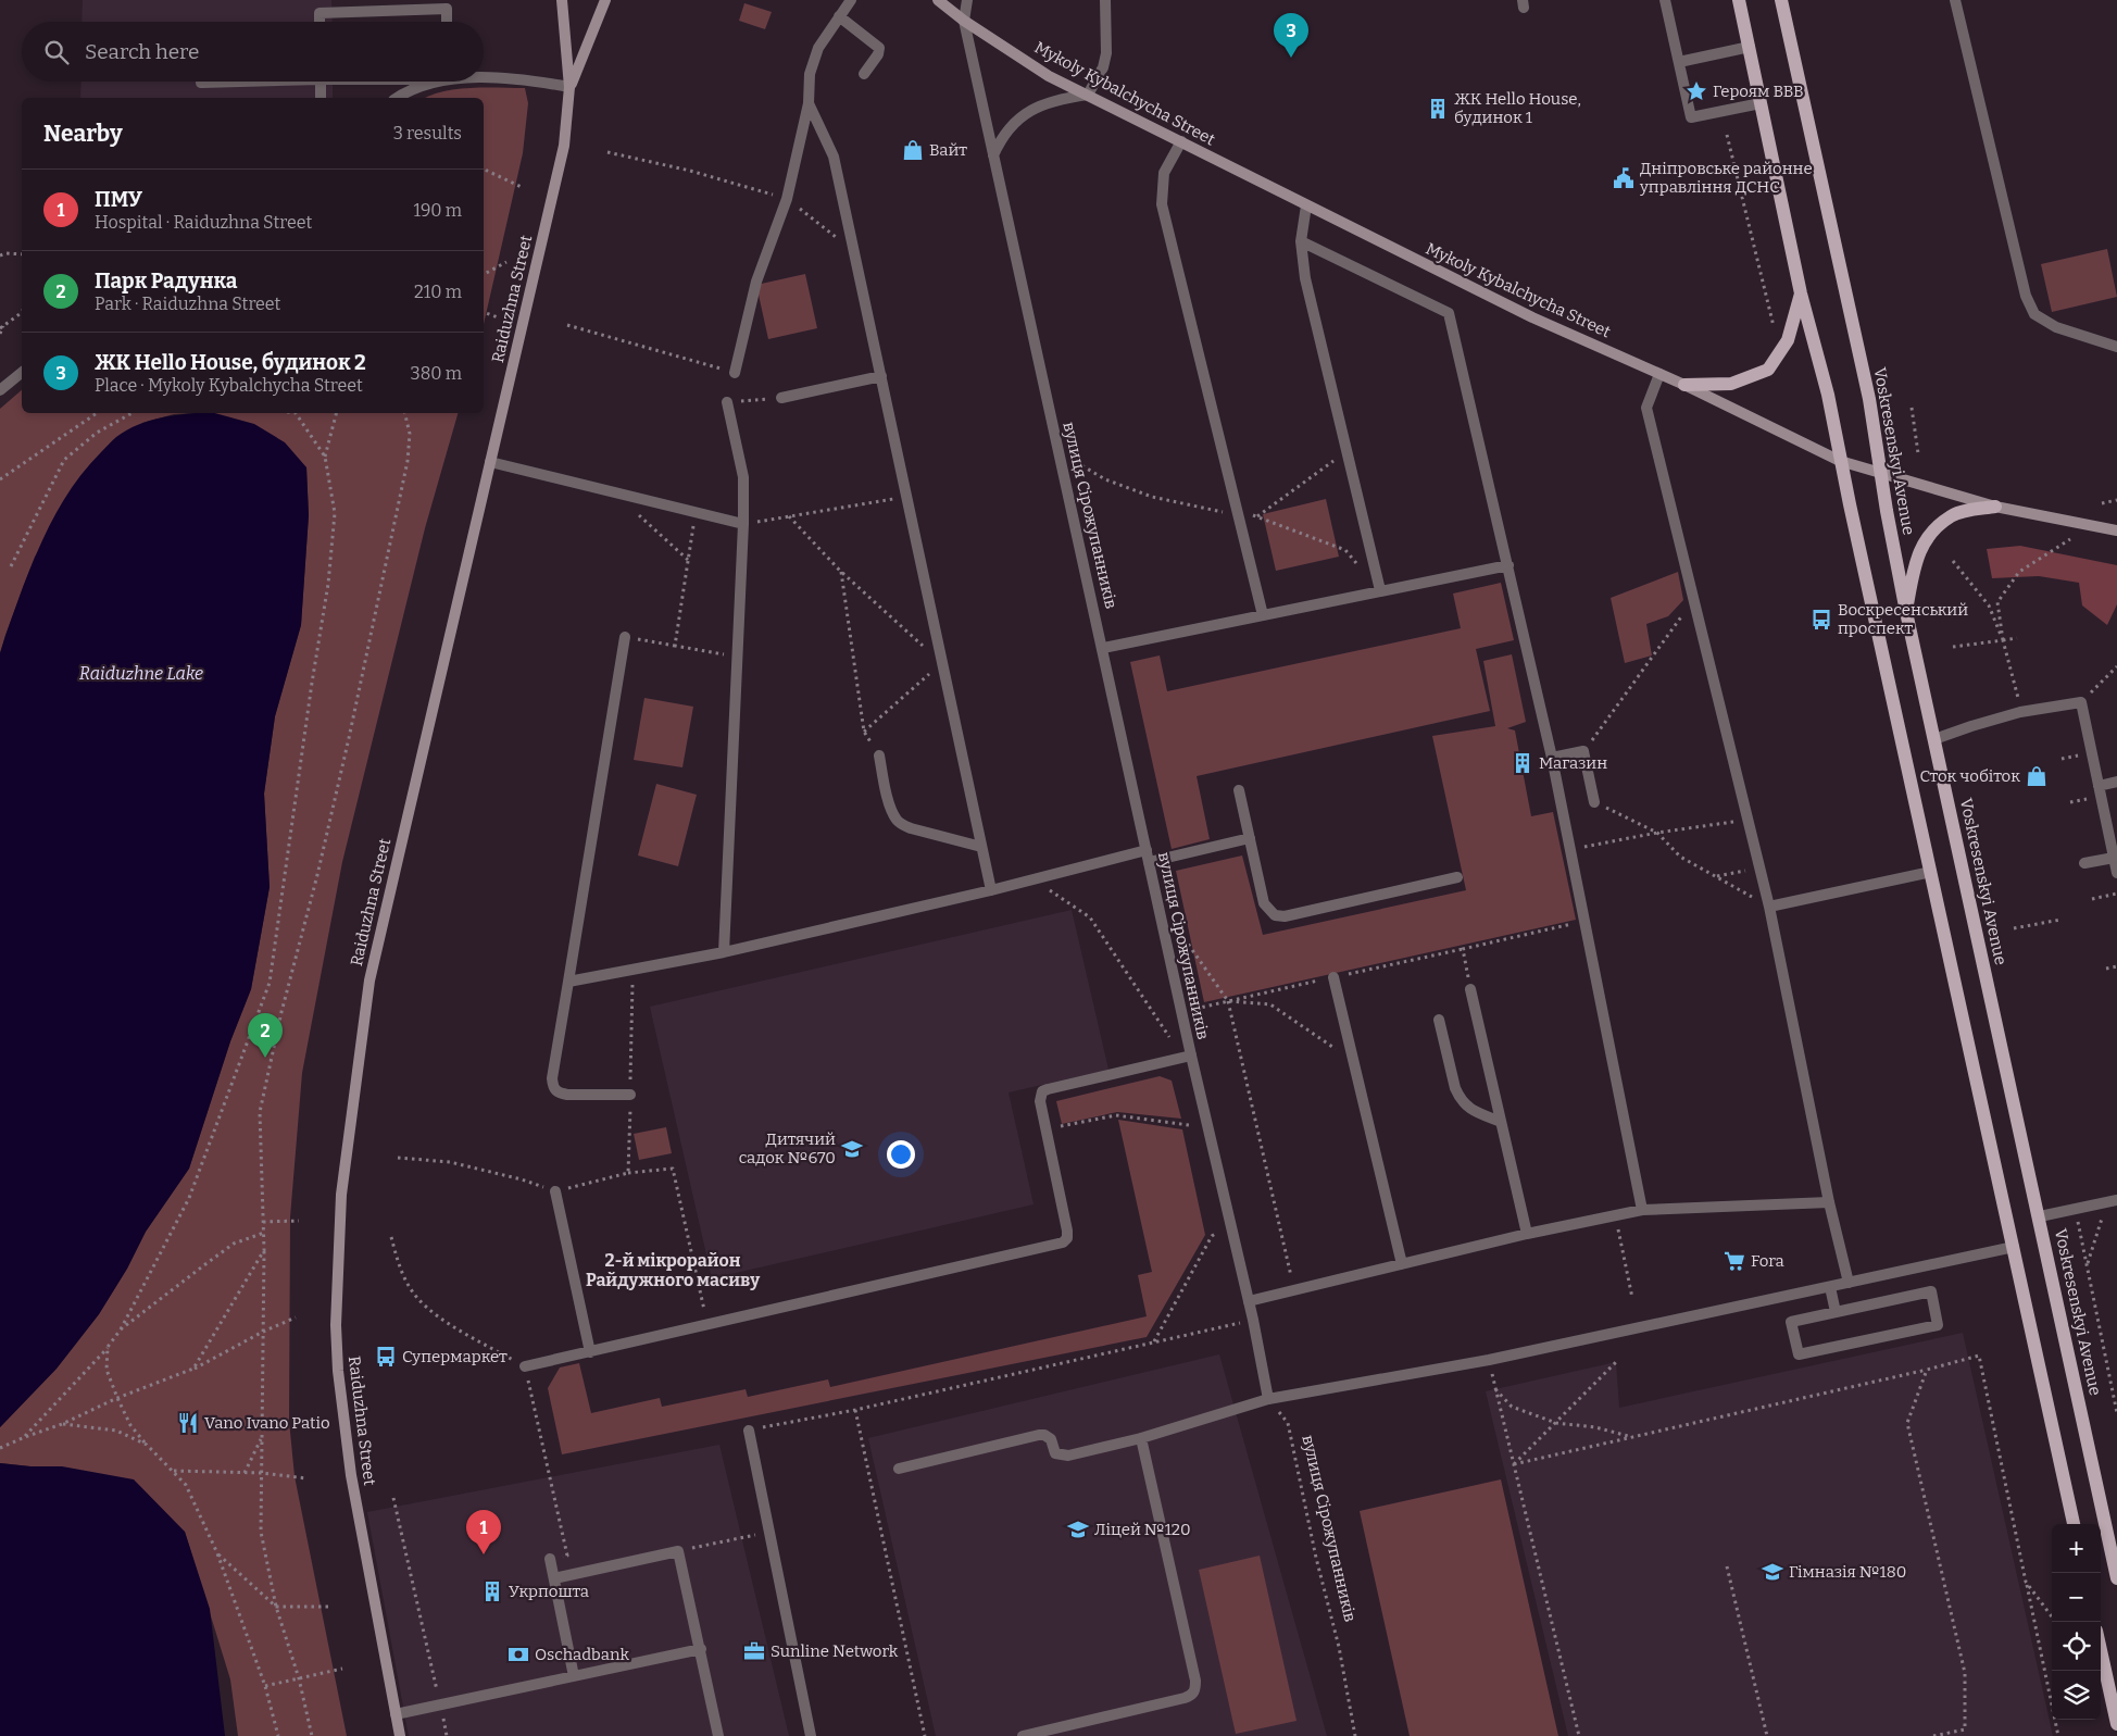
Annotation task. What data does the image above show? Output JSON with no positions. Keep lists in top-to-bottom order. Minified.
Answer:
{"streets":{"main road":["Voskresenskyi Avenue"],"street":["Mykoly Kybalchycha Street","Raiduzhna Street","вулиця Сірожупанників"]},"crossings":[["Mykoly Kybalchycha Street","Voskresenskyi Avenue"],["Mykoly Kybalchycha Street","вулиця Сірожупанників"]],"districts":["2-й мікрорайон Райдужного масиву"],"water":["Raiduzhne Lake"],"places":{"place":["Героям ВВВ"],"building":["ЖК Hello House, будинок 1","Магазин","Укрпошта"],"shop":["Вайт","Сток чобіток"],"public building":["Дніпровське районне управління ДСНС"],"bus stop":["Воскресенський проспект","Супермаркет"],"school or university":["Дитячий садок №670","Ліцей №120","Гімназія №180"],"supermarket":["Fora"],"restaurant":["Vano Ivano Patio"],"office":["Sunline Network"],"bank":["Oschadbank"]},"page":{"pins":["3","2","1"],"search":"Search here","heading":["Nearby","3 results"],"list":[{"mark":"1","name":"ПМУ","note":"Hospital · Raiduzhna Street","value":"190 m"},{"mark":"2","name":"Парк Радунка","note":"Park · Raiduzhna Street","value":"210 m"},{"mark":"3","name":"ЖК Hello House, будинок 2","note":"Place · Mykoly Kybalchycha Street","value":"380 m"}],"map_buttons":["+","−"]}}
